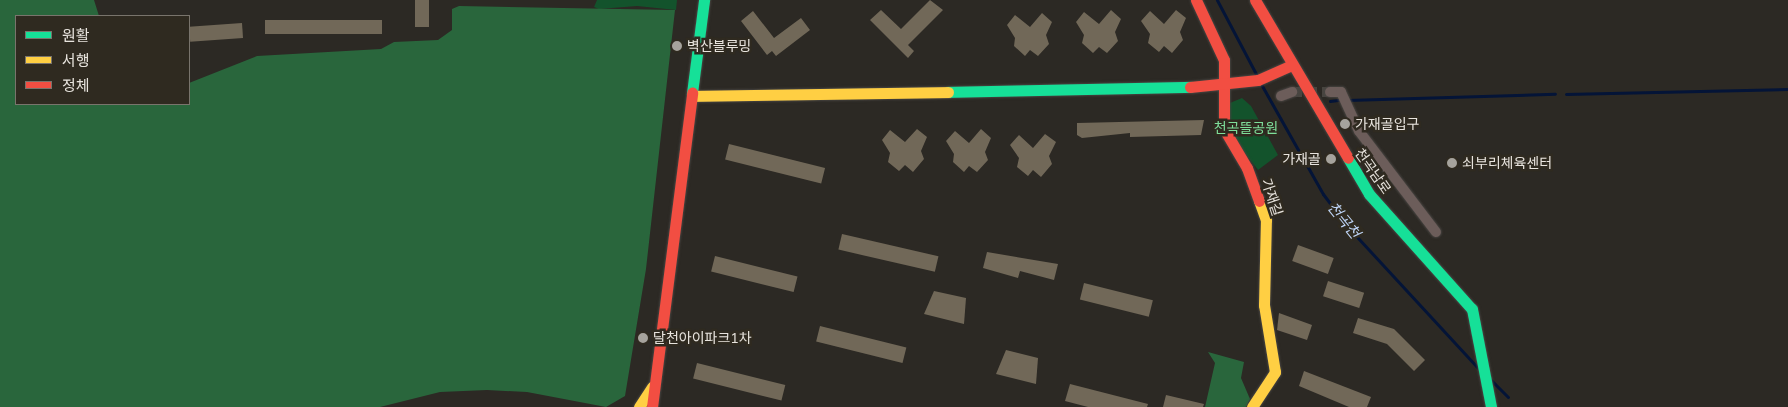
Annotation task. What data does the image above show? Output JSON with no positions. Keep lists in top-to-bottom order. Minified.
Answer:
{"streets":{"street":["천곡남로","가재길"]},"water":["천곡천"],"parks":["천곡뜰공원"],"places":["벽산블루밍","가재골입구","가재골","쇠부리체육센터","달천아이파크1차"],"legend":["원활","서행","정체"]}
